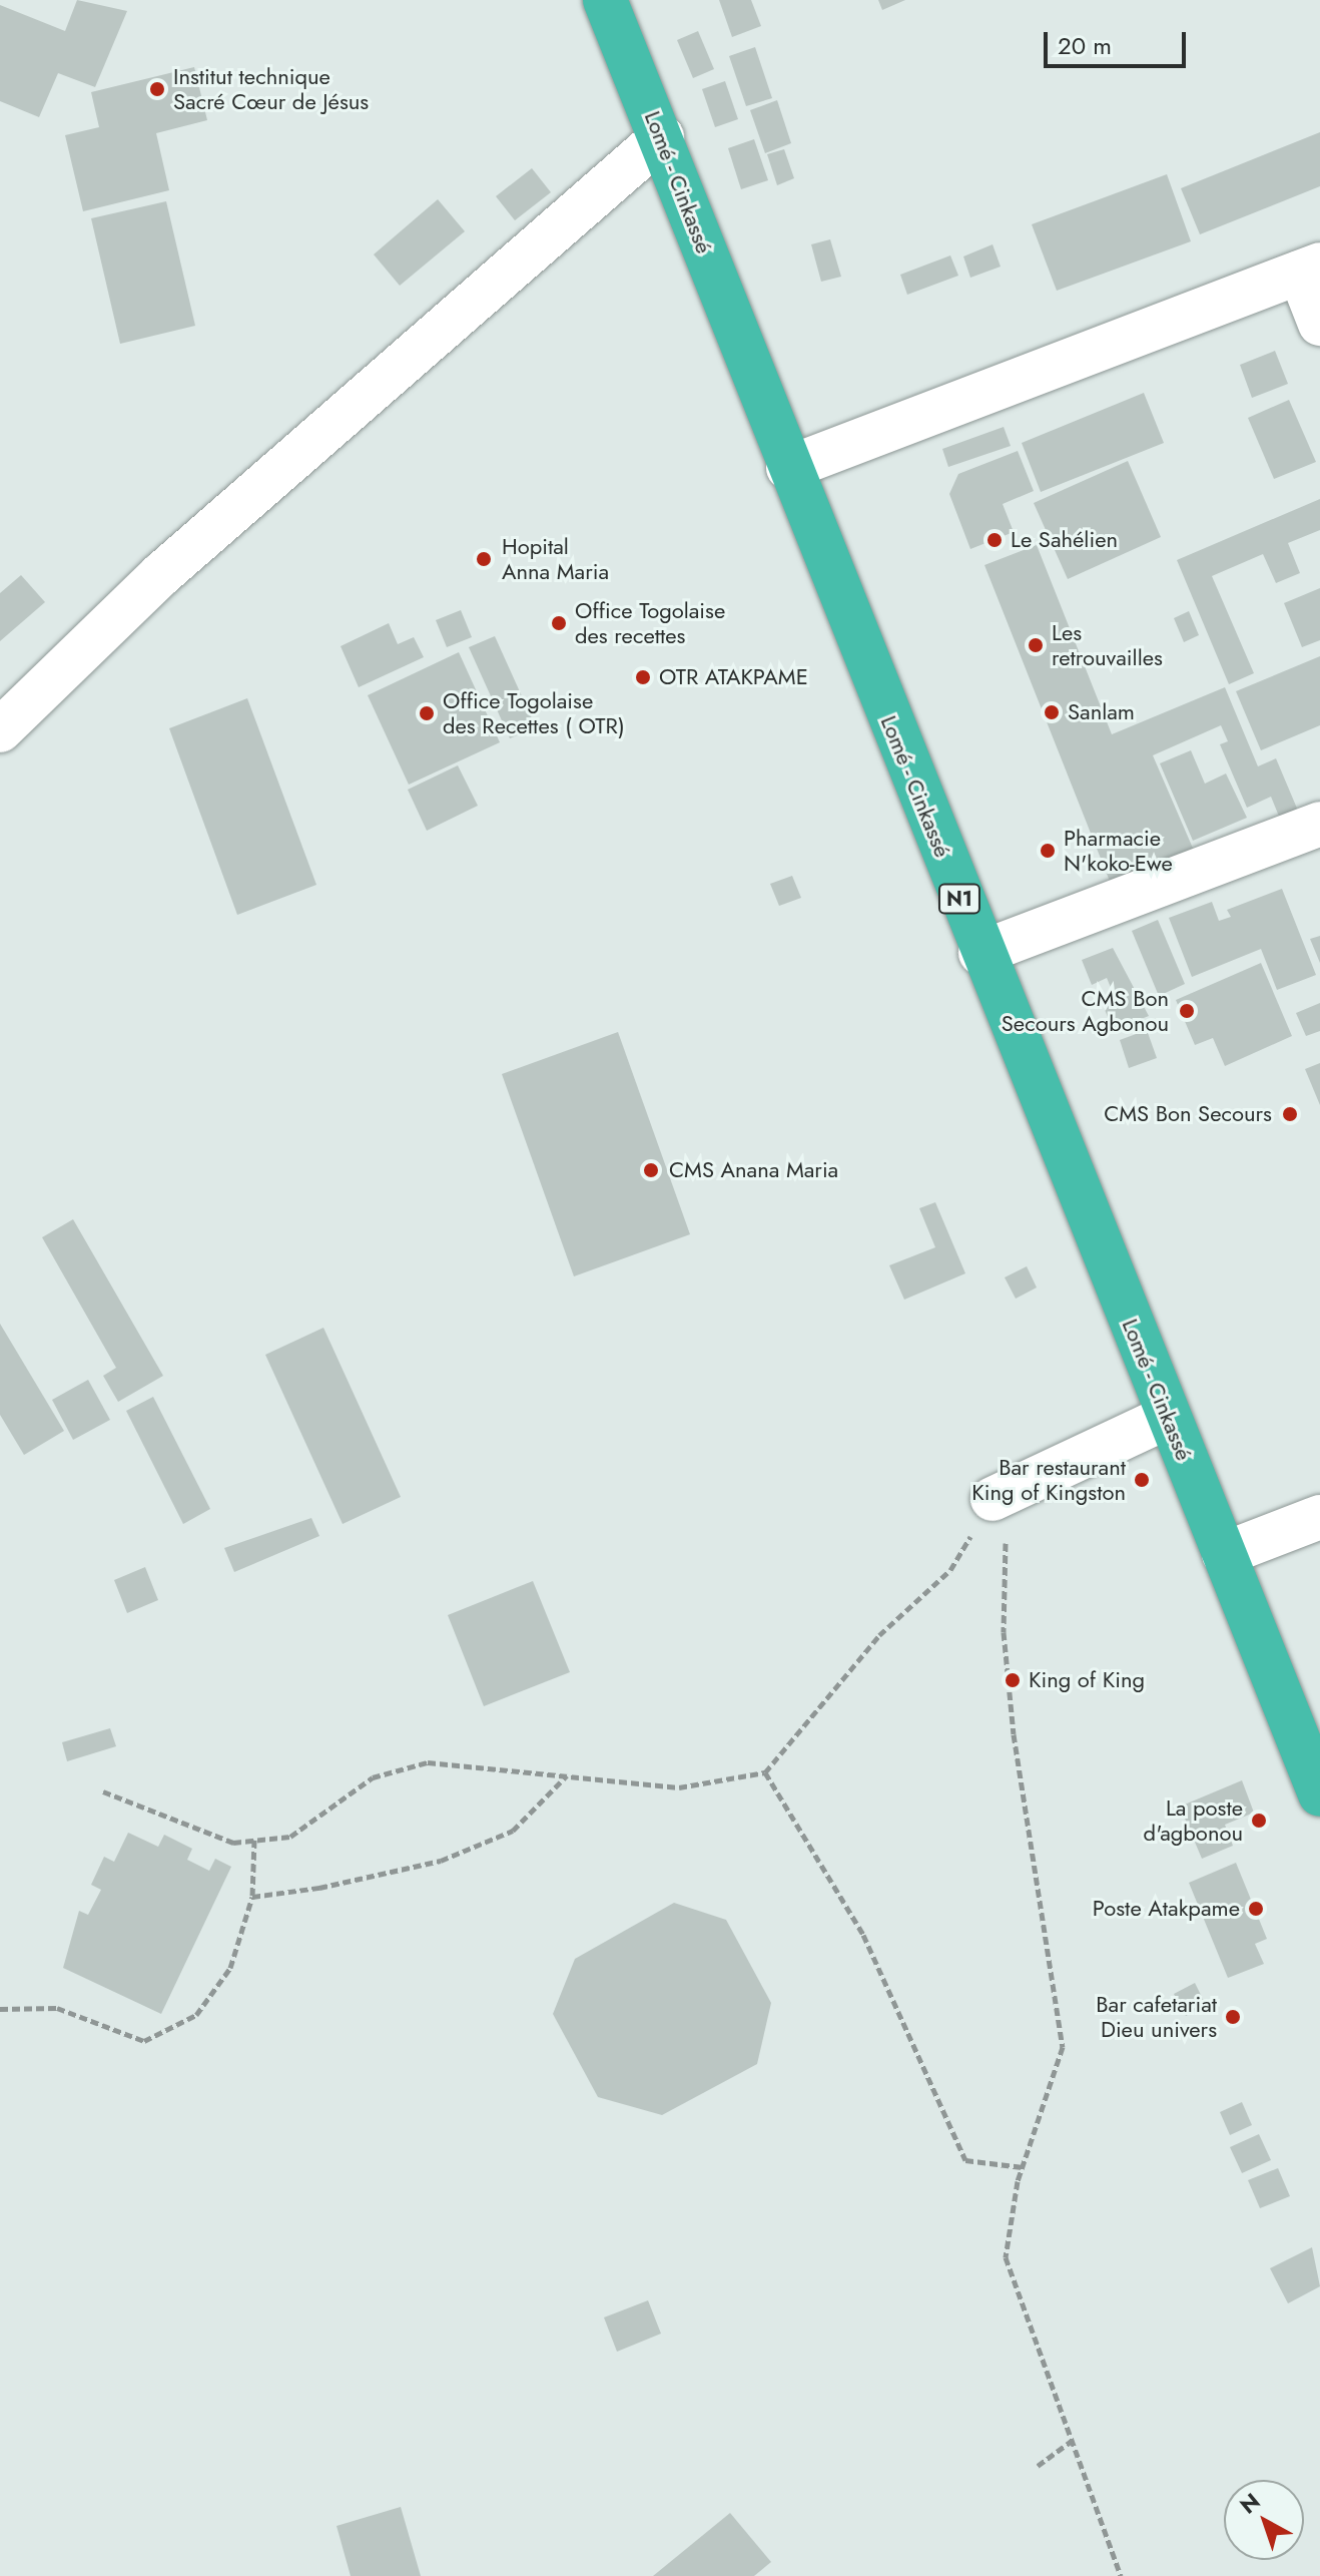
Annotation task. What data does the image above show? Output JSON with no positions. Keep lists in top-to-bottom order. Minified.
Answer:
{"streets":{"highway":["Lomé - Cinkassé","N1"]},"places":["Institut technique Sacré Cœur de Jésus","Le Sahélien","Hopital Anna Maria","Office Togolaise des recettes","Les retrouvailles","OTR ATAKPAME","Sanlam","Office Togolaise des Recettes ( OTR)","Pharmacie N'koko-Ewe","CMS Bon Secours Agbonou","CMS Bon Secours","CMS Anana Maria","Bar restaurant King of Kingston","King of King","La poste d'agbonou","Poste Atakpame","Bar cafetariat Dieu univers"],"scale_bar":"20 m","north":"top left"}
